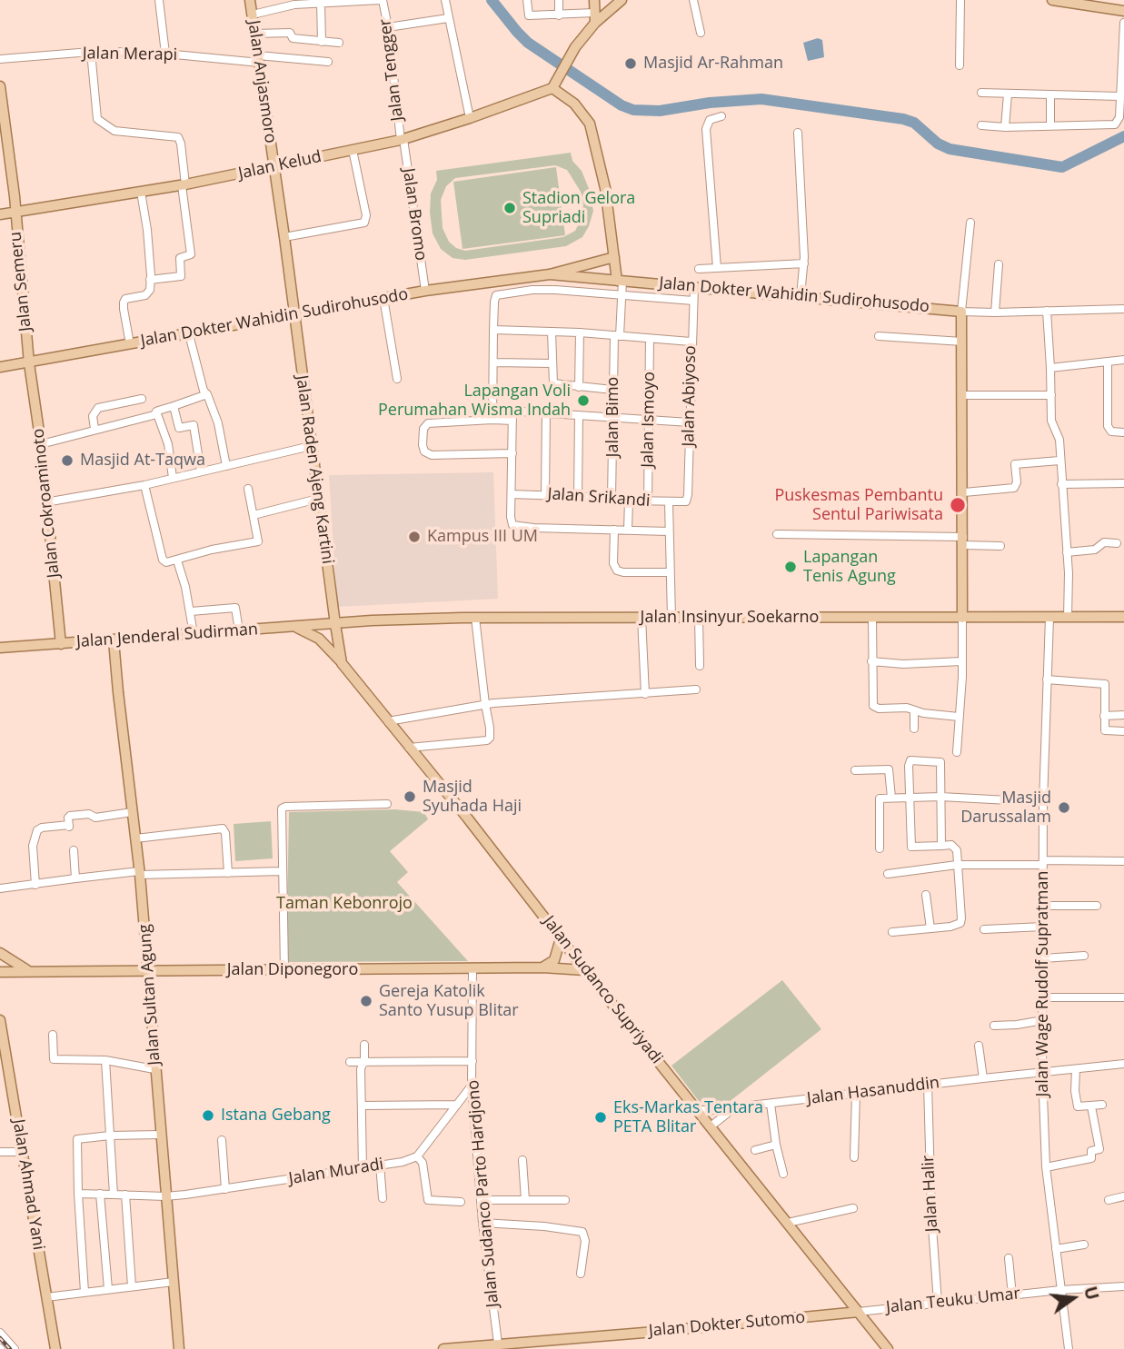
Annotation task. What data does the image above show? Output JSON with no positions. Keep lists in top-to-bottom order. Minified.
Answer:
{"streets":{"main road":["Jalan Anjasmoro","Jalan Kelud","Jalan Semeru","Jalan Dokter Wahidin Sudirohusodo","Jalan Raden Ajeng Kartini","Jalan Cokroaminoto","Jalan Insinyur Soekarno","Jalan Jenderal Sudirman","Jalan Diponegoro","Jalan Sudanco Supriyadi","Jalan Sultan Agung","Jalan Ahmad Yani","Jalan Dokter Sutomo"],"street":["Jalan Merapi","Jalan Tengger","Jalan Bromo","Jalan Abiyoso","Jalan Bimo","Jalan Ismoyo","Jalan Srikandi","Jalan Wage Rudolf Supratman","Jalan Hasanuddin","Jalan Muradi","Jalan Sudanco Parto Hardjono","Jalan Halir","Jalan Teuku Umar"]},"crossings":[["Jalan Merapi","Jalan Anjasmoro"],["Jalan Tengger","Jalan Kelud"],["Jalan Tengger","Jalan Bromo"],["Jalan Anjasmoro","Jalan Kelud"],["Jalan Anjasmoro","Jalan Dokter Wahidin Sudirohusodo"],["Jalan Anjasmoro","Jalan Raden Ajeng Kartini"],["Jalan Kelud","Jalan Bromo"],["Jalan Kelud","Jalan Semeru"],["Jalan Bromo","Jalan Dokter Wahidin Sudirohusodo"],["Jalan Semeru","Jalan Dokter Wahidin Sudirohusodo"],["Jalan Semeru","Jalan Cokroaminoto"],["Jalan Dokter Wahidin Sudirohusodo","Jalan Abiyoso"],["Jalan Dokter Wahidin Sudirohusodo","Jalan Bimo"],["Jalan Dokter Wahidin Sudirohusodo","Jalan Raden Ajeng Kartini"],["Jalan Dokter Wahidin Sudirohusodo","Jalan Cokroaminoto"],["Jalan Abiyoso","Jalan Srikandi"],["Jalan Bimo","Jalan Srikandi"],["Jalan Ismoyo","Jalan Srikandi"],["Jalan Raden Ajeng Kartini","Jalan Insinyur Soekarno"],["Jalan Raden Ajeng Kartini","Jalan Jenderal Sudirman"],["Jalan Raden Ajeng Kartini","Jalan Sudanco Supriyadi"],["Jalan Cokroaminoto","Jalan Jenderal Sudirman"],["Jalan Insinyur Soekarno","Jalan Jenderal Sudirman"],["Jalan Insinyur Soekarno","Jalan Wage Rudolf Supratman"],["Jalan Insinyur Soekarno","Jalan Sudanco Supriyadi"],["Jalan Jenderal Sudirman","Jalan Sudanco Supriyadi"],["Jalan Jenderal Sudirman","Jalan Sultan Agung"],["Jalan Diponegoro","Jalan Sudanco Supriyadi"],["Jalan Diponegoro","Jalan Sultan Agung"],["Jalan Diponegoro","Jalan Sudanco Parto Hardjono"],["Jalan Wage Rudolf Supratman","Jalan Hasanuddin"],["Jalan Wage Rudolf Supratman","Jalan Teuku Umar"],["Jalan Sudanco Supriyadi","Jalan Hasanuddin"],["Jalan Sudanco Supriyadi","Jalan Teuku Umar"],["Jalan Sudanco Supriyadi","Jalan Dokter Sutomo"],["Jalan Sultan Agung","Jalan Muradi"],["Jalan Hasanuddin","Jalan Halir"],["Jalan Sudanco Parto Hardjono","Jalan Dokter Sutomo"],["Jalan Halir","Jalan Teuku Umar"],["Jalan Teuku Umar","Jalan Dokter Sutomo"]],"parks":["Taman Kebonrojo"],"places":["Masjid Ar-Rahman","Stadion Gelora Supriadi","Lapangan Voli Perumahan Wisma Indah","Masjid At-Taqwa","Puskesmas Pembantu Sentul Pariwisata","Kampus III UM","Lapangan Tenis Agung","Masjid Syuhada Haji","Masjid Darussalam","Gereja Katolik Santo Yusup Blitar","Istana Gebang","Eks-Markas Tentara PETA Blitar"],"north":"right"}
